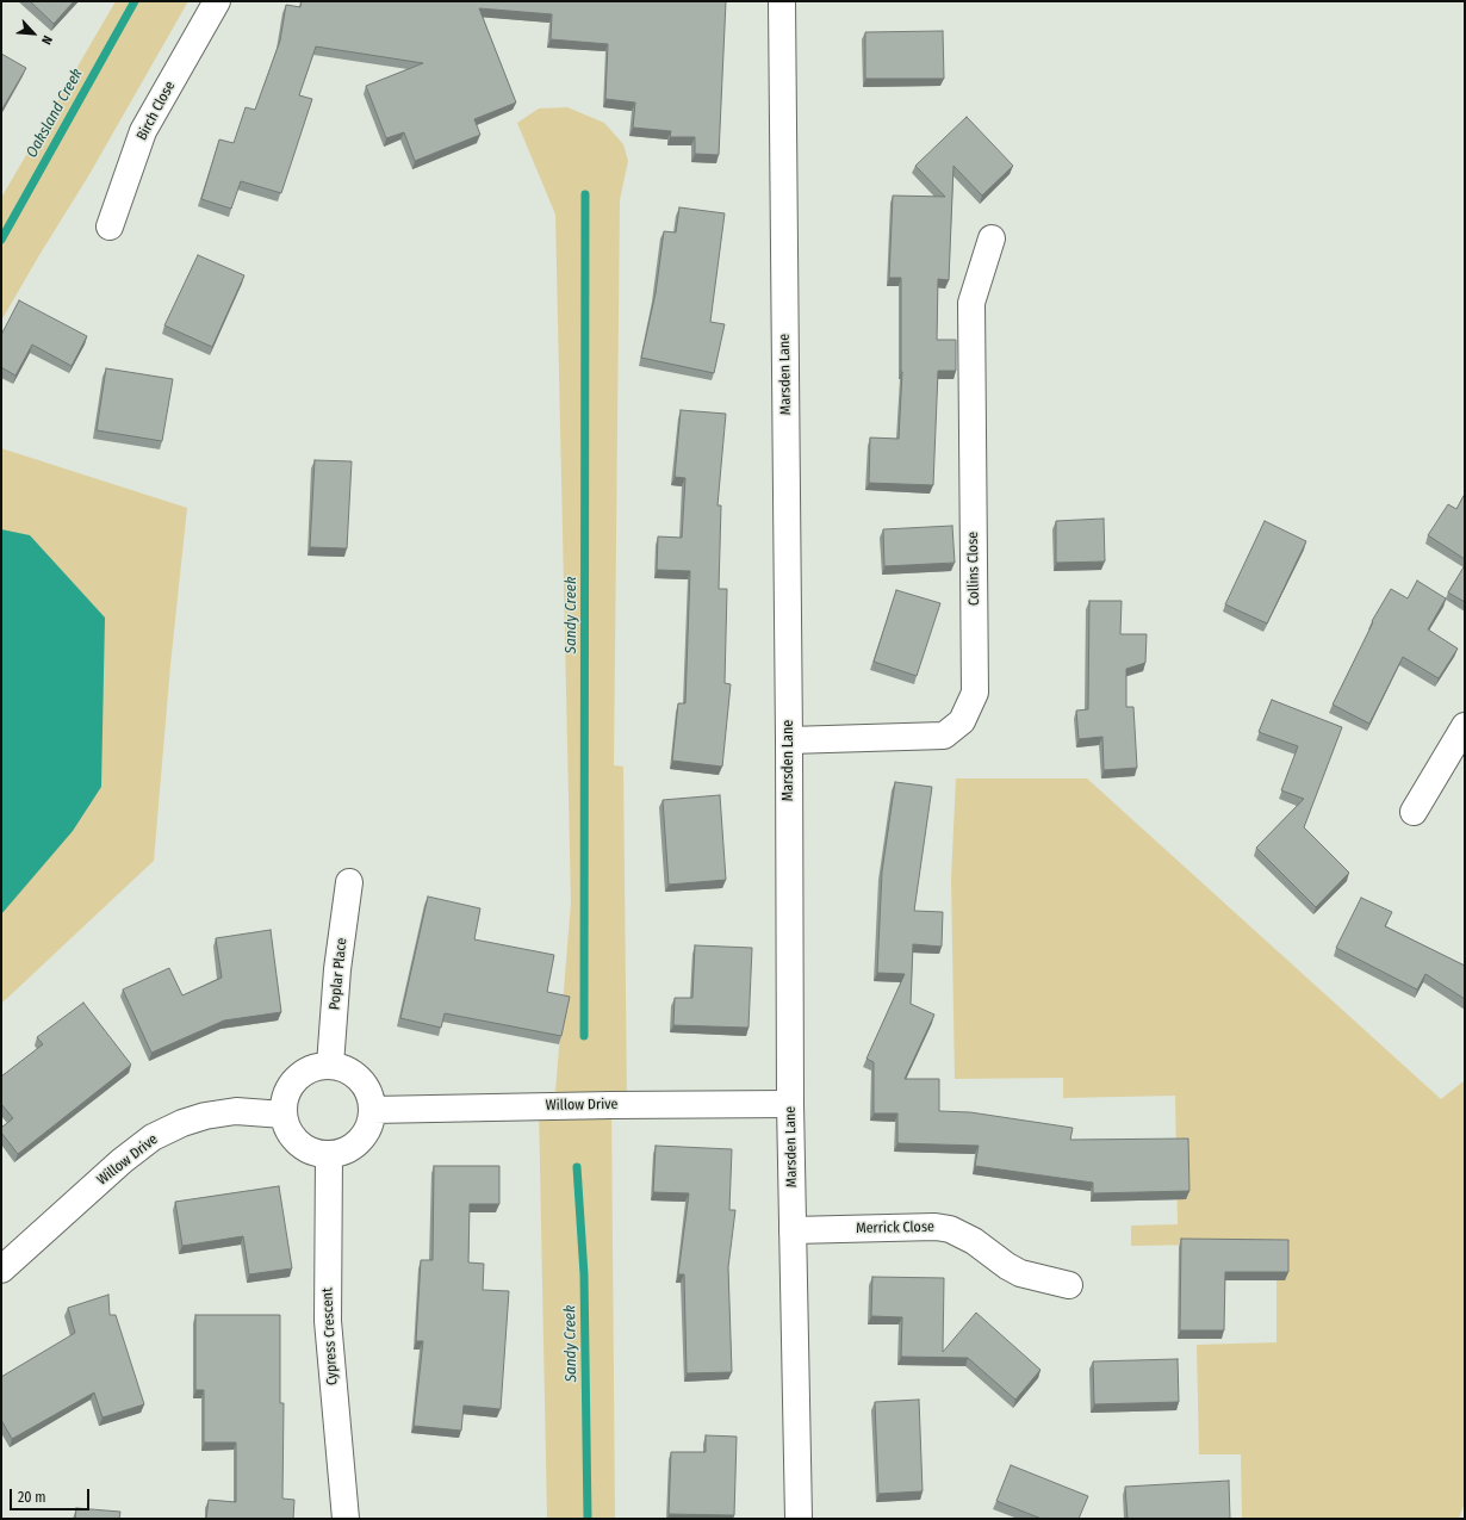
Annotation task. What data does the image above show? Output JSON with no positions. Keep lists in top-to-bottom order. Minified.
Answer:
{"streets":{"street":["Birch Close","Marsden Lane","Collins Close","Poplar Place","Willow Drive","Merrick Close","Cypress Crescent"]},"crossings":[["Marsden Lane","Collins Close"],["Marsden Lane","Willow Drive"],["Marsden Lane","Merrick Close"],["Poplar Place","Willow Drive"],["Poplar Place","Cypress Crescent"],["Willow Drive","Cypress Crescent"]],"water":["Oaksland Creek","Sandy Creek"],"scale_bar":"20 m","north":"bottom right"}
